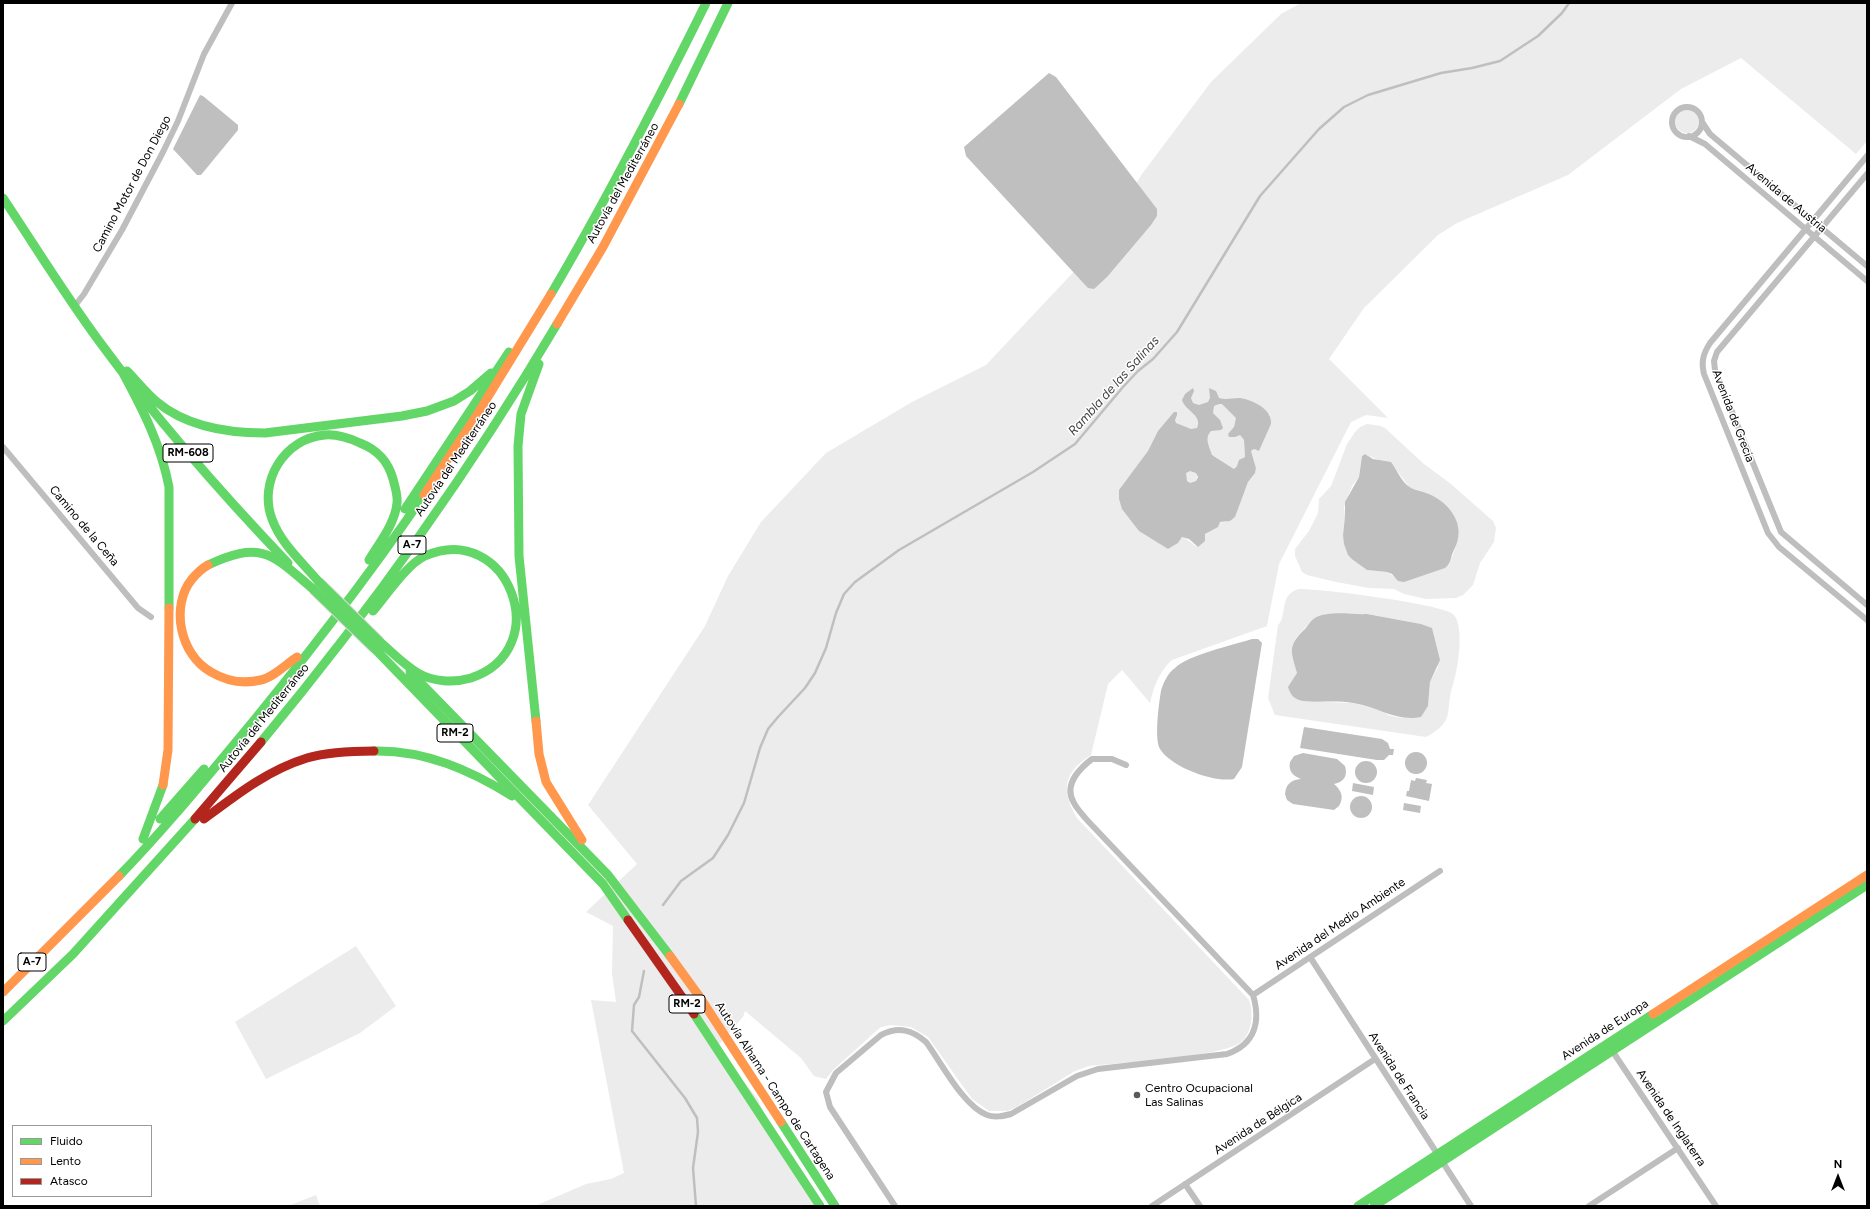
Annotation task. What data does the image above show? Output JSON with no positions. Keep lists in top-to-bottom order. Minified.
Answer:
{"streets":{"main road":["Autovía del Mediterráneo","A-7","RM-2","Avenida de Europa","Autovía Alhama - Campo de Cartagena"],"street":["Camino Motor de Don Diego","Avenida de Austria","Avenida de Grecia","Camino de la Ceña","Avenida del Medio Ambiente","Avenida de Francia","Avenida de Inglaterra","Avenida de Bélgica"]},"crossings":[["Avenida de Austria","Avenida de Grecia"],["RM-2","Autovía Alhama - Campo de Cartagena"],["Avenida del Medio Ambiente","Avenida de Francia"],["Avenida de Europa","Avenida de Francia"],["Avenida de Europa","Avenida de Inglaterra"],["Avenida de Francia","Avenida de Bélgica"]],"water":["Rambla de las Salinas"],"places":["Centro Ocupacional Las Salinas"],"legend":["Fluido","Lento","Atasco"],"north":"top"}
